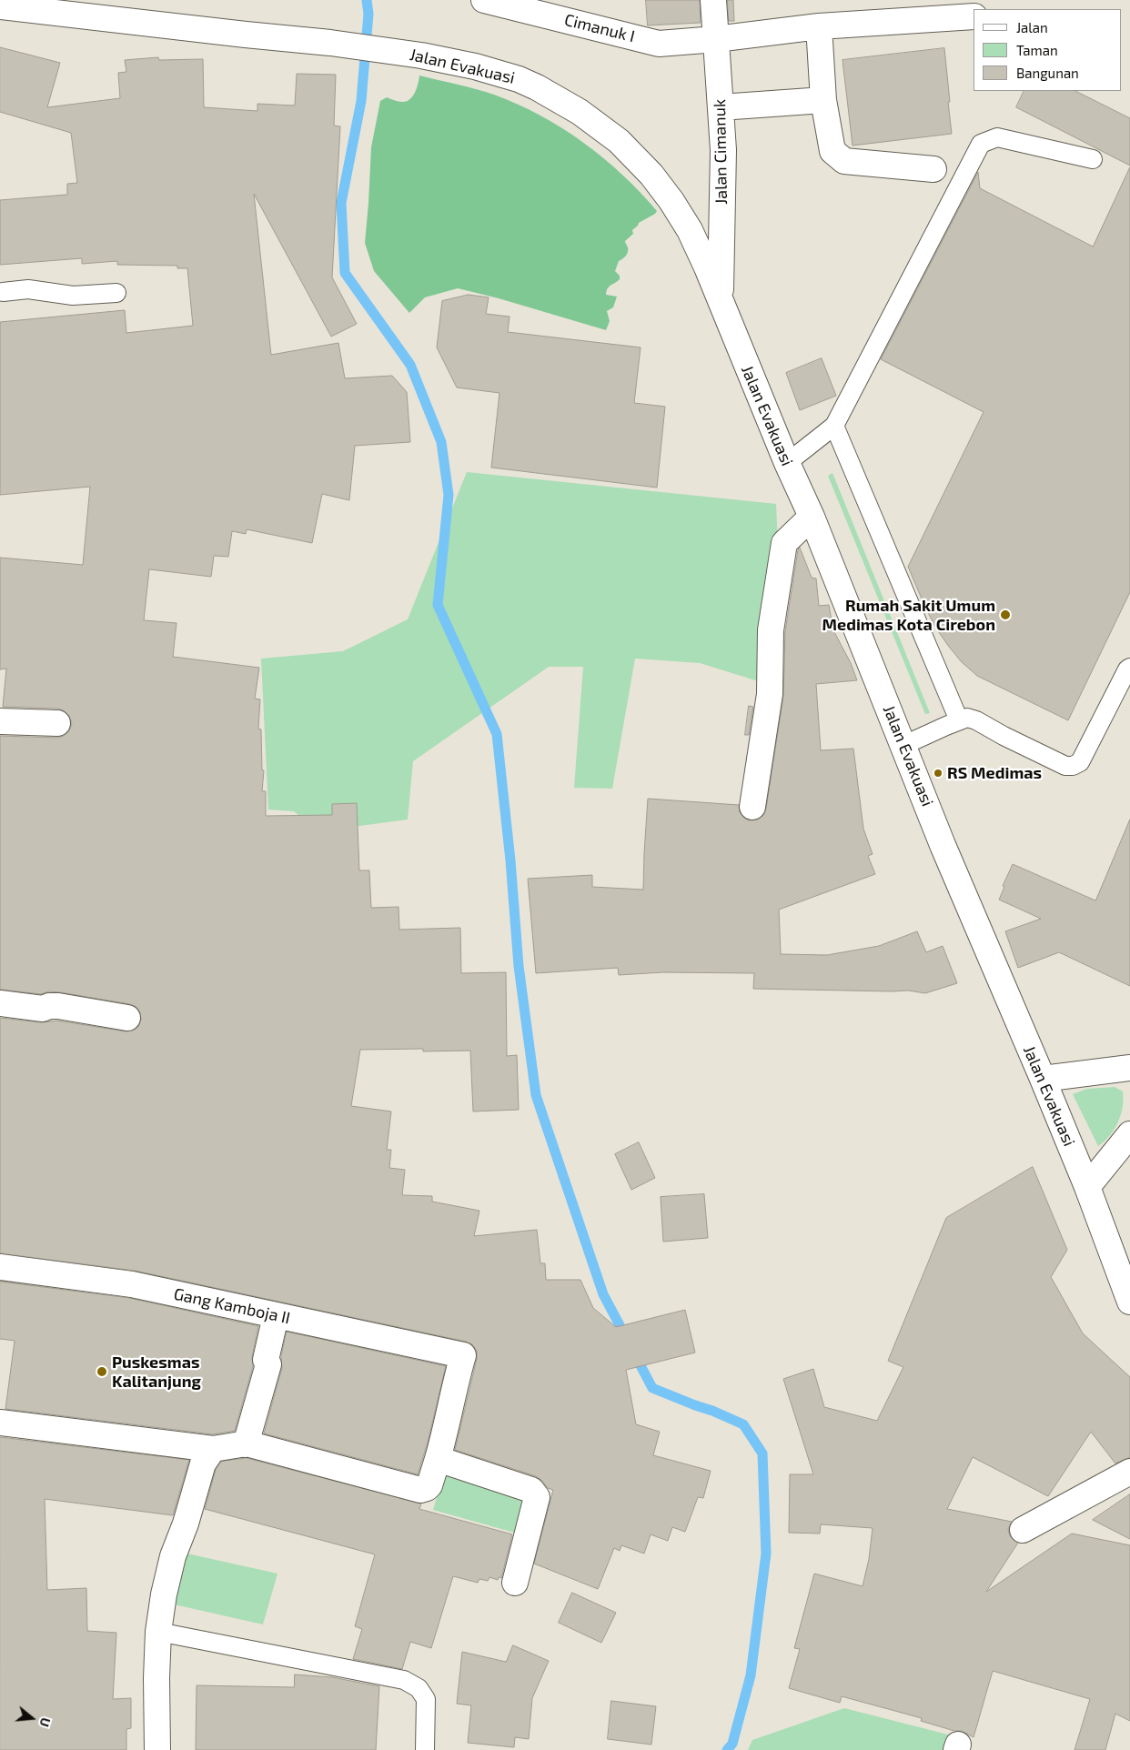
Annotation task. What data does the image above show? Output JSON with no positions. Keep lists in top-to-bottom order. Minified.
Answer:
{"streets":{"street":["Cimanuk I","Jalan Evakuasi","Jalan Cimanuk","Gang Kamboja II"]},"crossings":[["Cimanuk I","Jalan Cimanuk"],["Jalan Evakuasi","Jalan Cimanuk"]],"places":["Rumah Sakit Umum Medimas Kota Cirebon","RS Medimas","Puskesmas Kalitanjung"],"legend":["Jalan","Taman","Bangunan"],"north":"right"}
